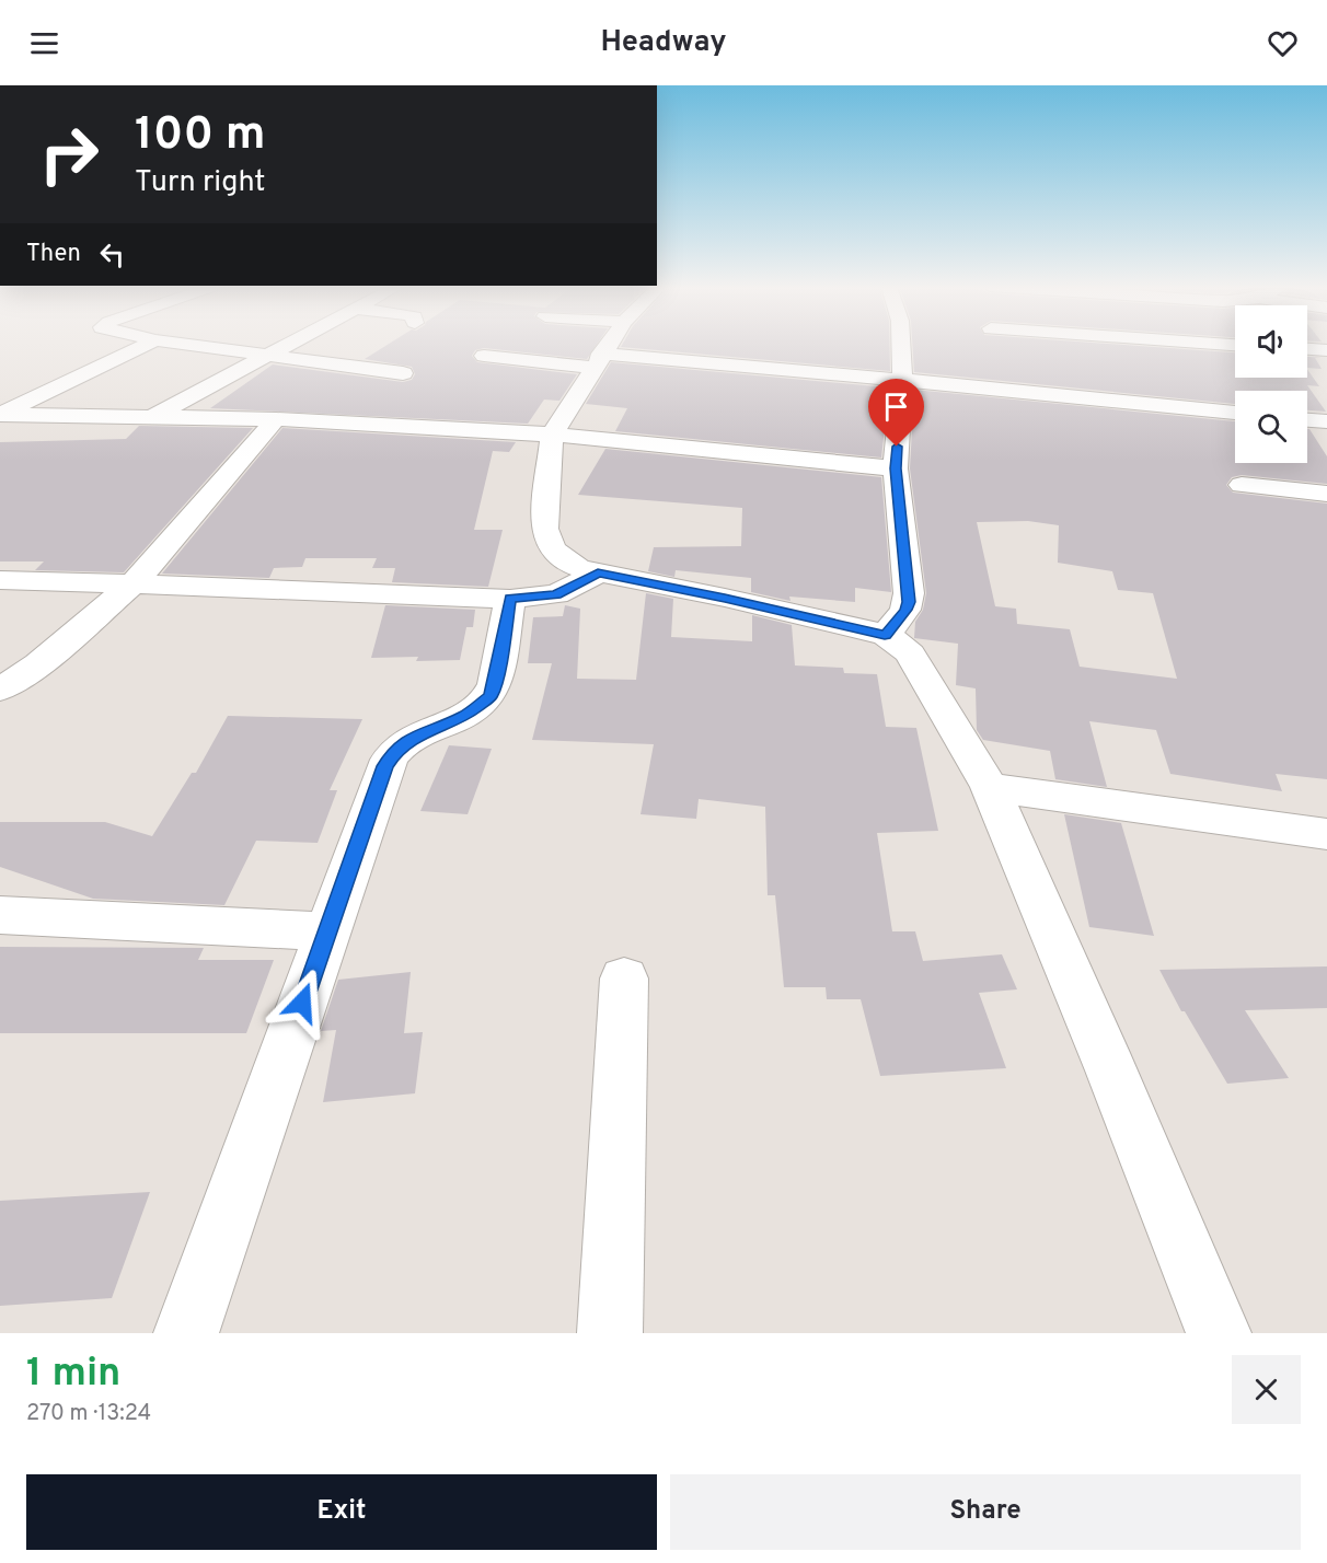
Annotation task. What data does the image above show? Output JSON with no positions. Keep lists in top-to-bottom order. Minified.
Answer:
{"page":{"header":"Headway","turn":["100 m","Turn right"],"then":"Then","heading":["1 min","270 m · 13:24"],"buttons":["Exit","Share"]}}
